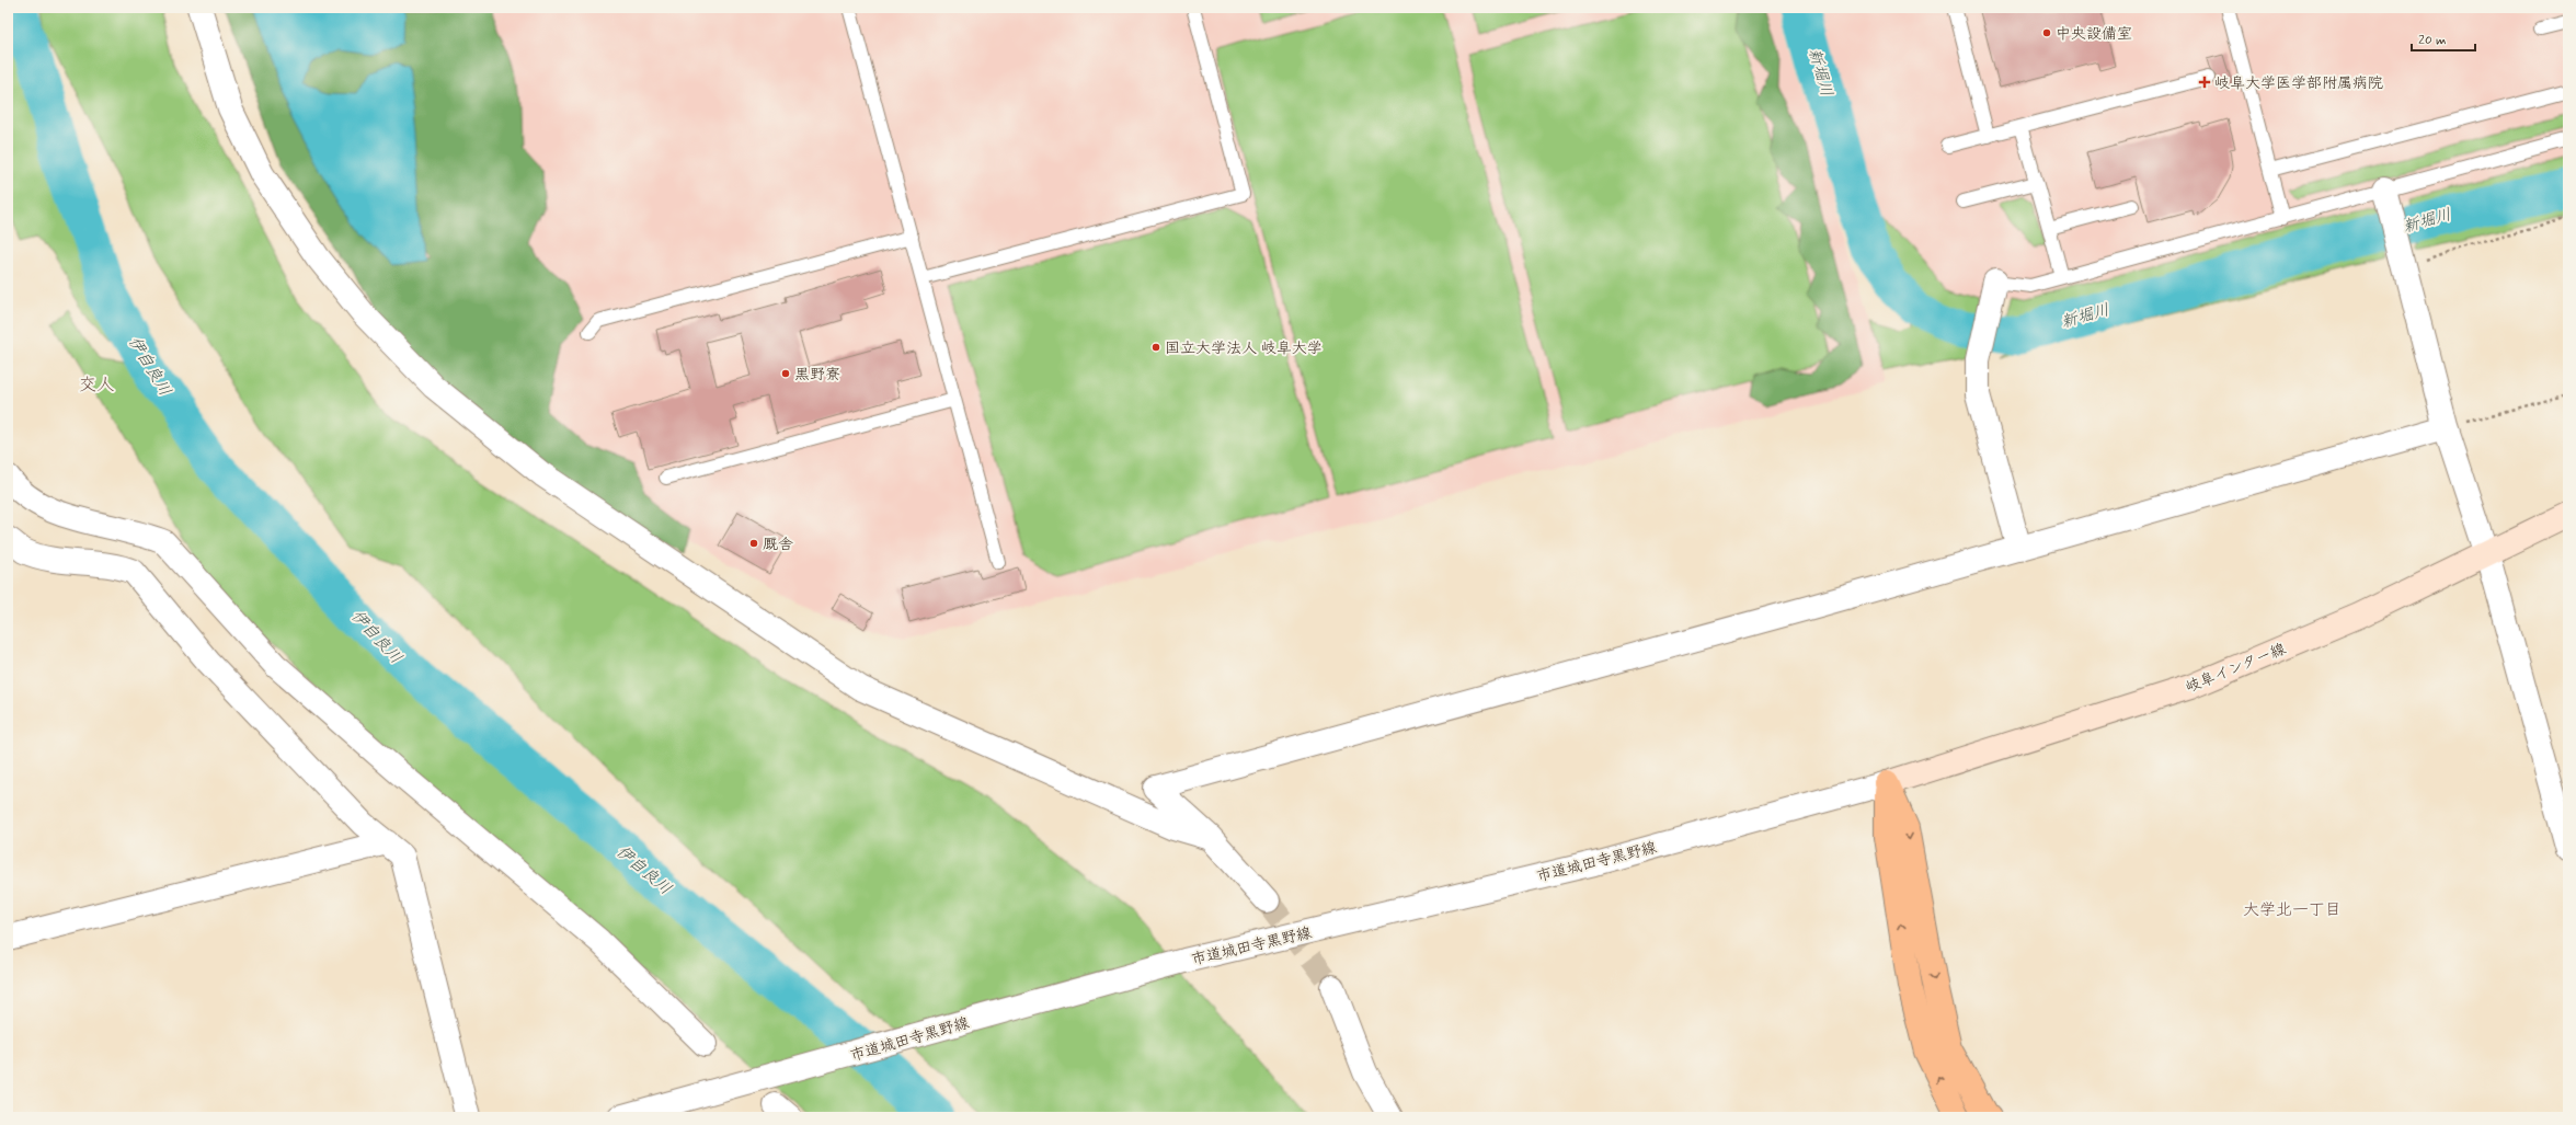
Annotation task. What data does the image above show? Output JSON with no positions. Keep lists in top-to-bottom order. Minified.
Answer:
{"streets":{"main road":["岐阜インター線"],"street":["市道城田寺黒野線"]},"crossings":[["岐阜インター線","市道城田寺黒野線"]],"districts":["交人","大学北一丁目"],"water":["新堀川","伊自良川"],"places":{"other":["中央設備室","国立大学法人 岐阜大学","黒野寮","厩舎"],"health":["岐阜大学医学部附属病院"]},"scale_bar":"20 m"}
